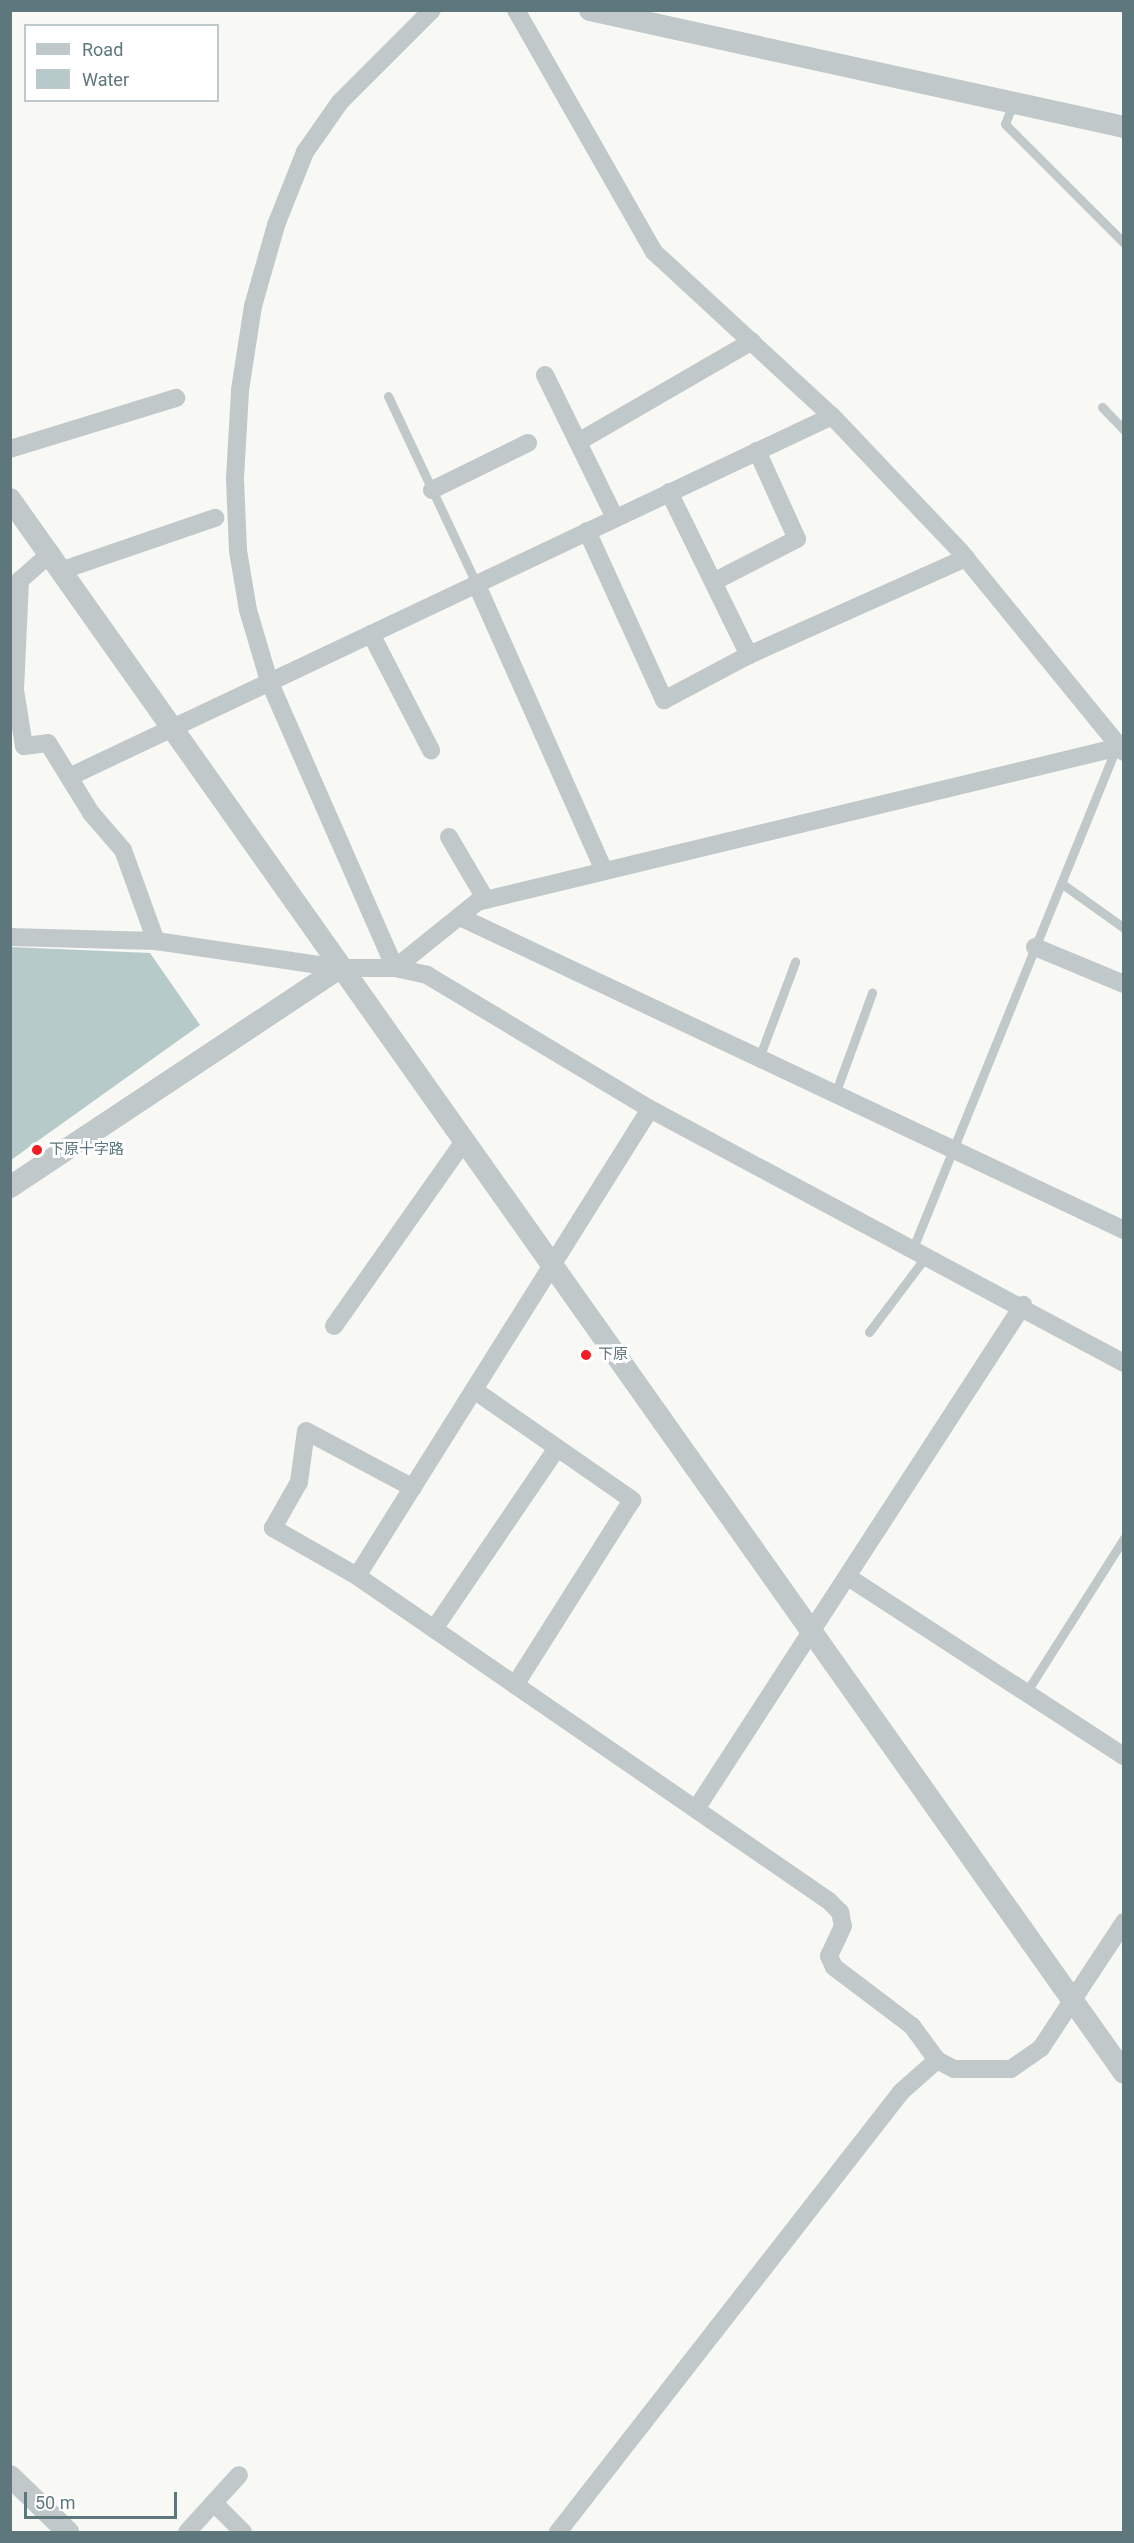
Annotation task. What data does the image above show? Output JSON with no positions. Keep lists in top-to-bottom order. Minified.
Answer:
{"places":["下原十字路","下原"],"legend":["Road","Water"],"scale_bar":"50 m"}
